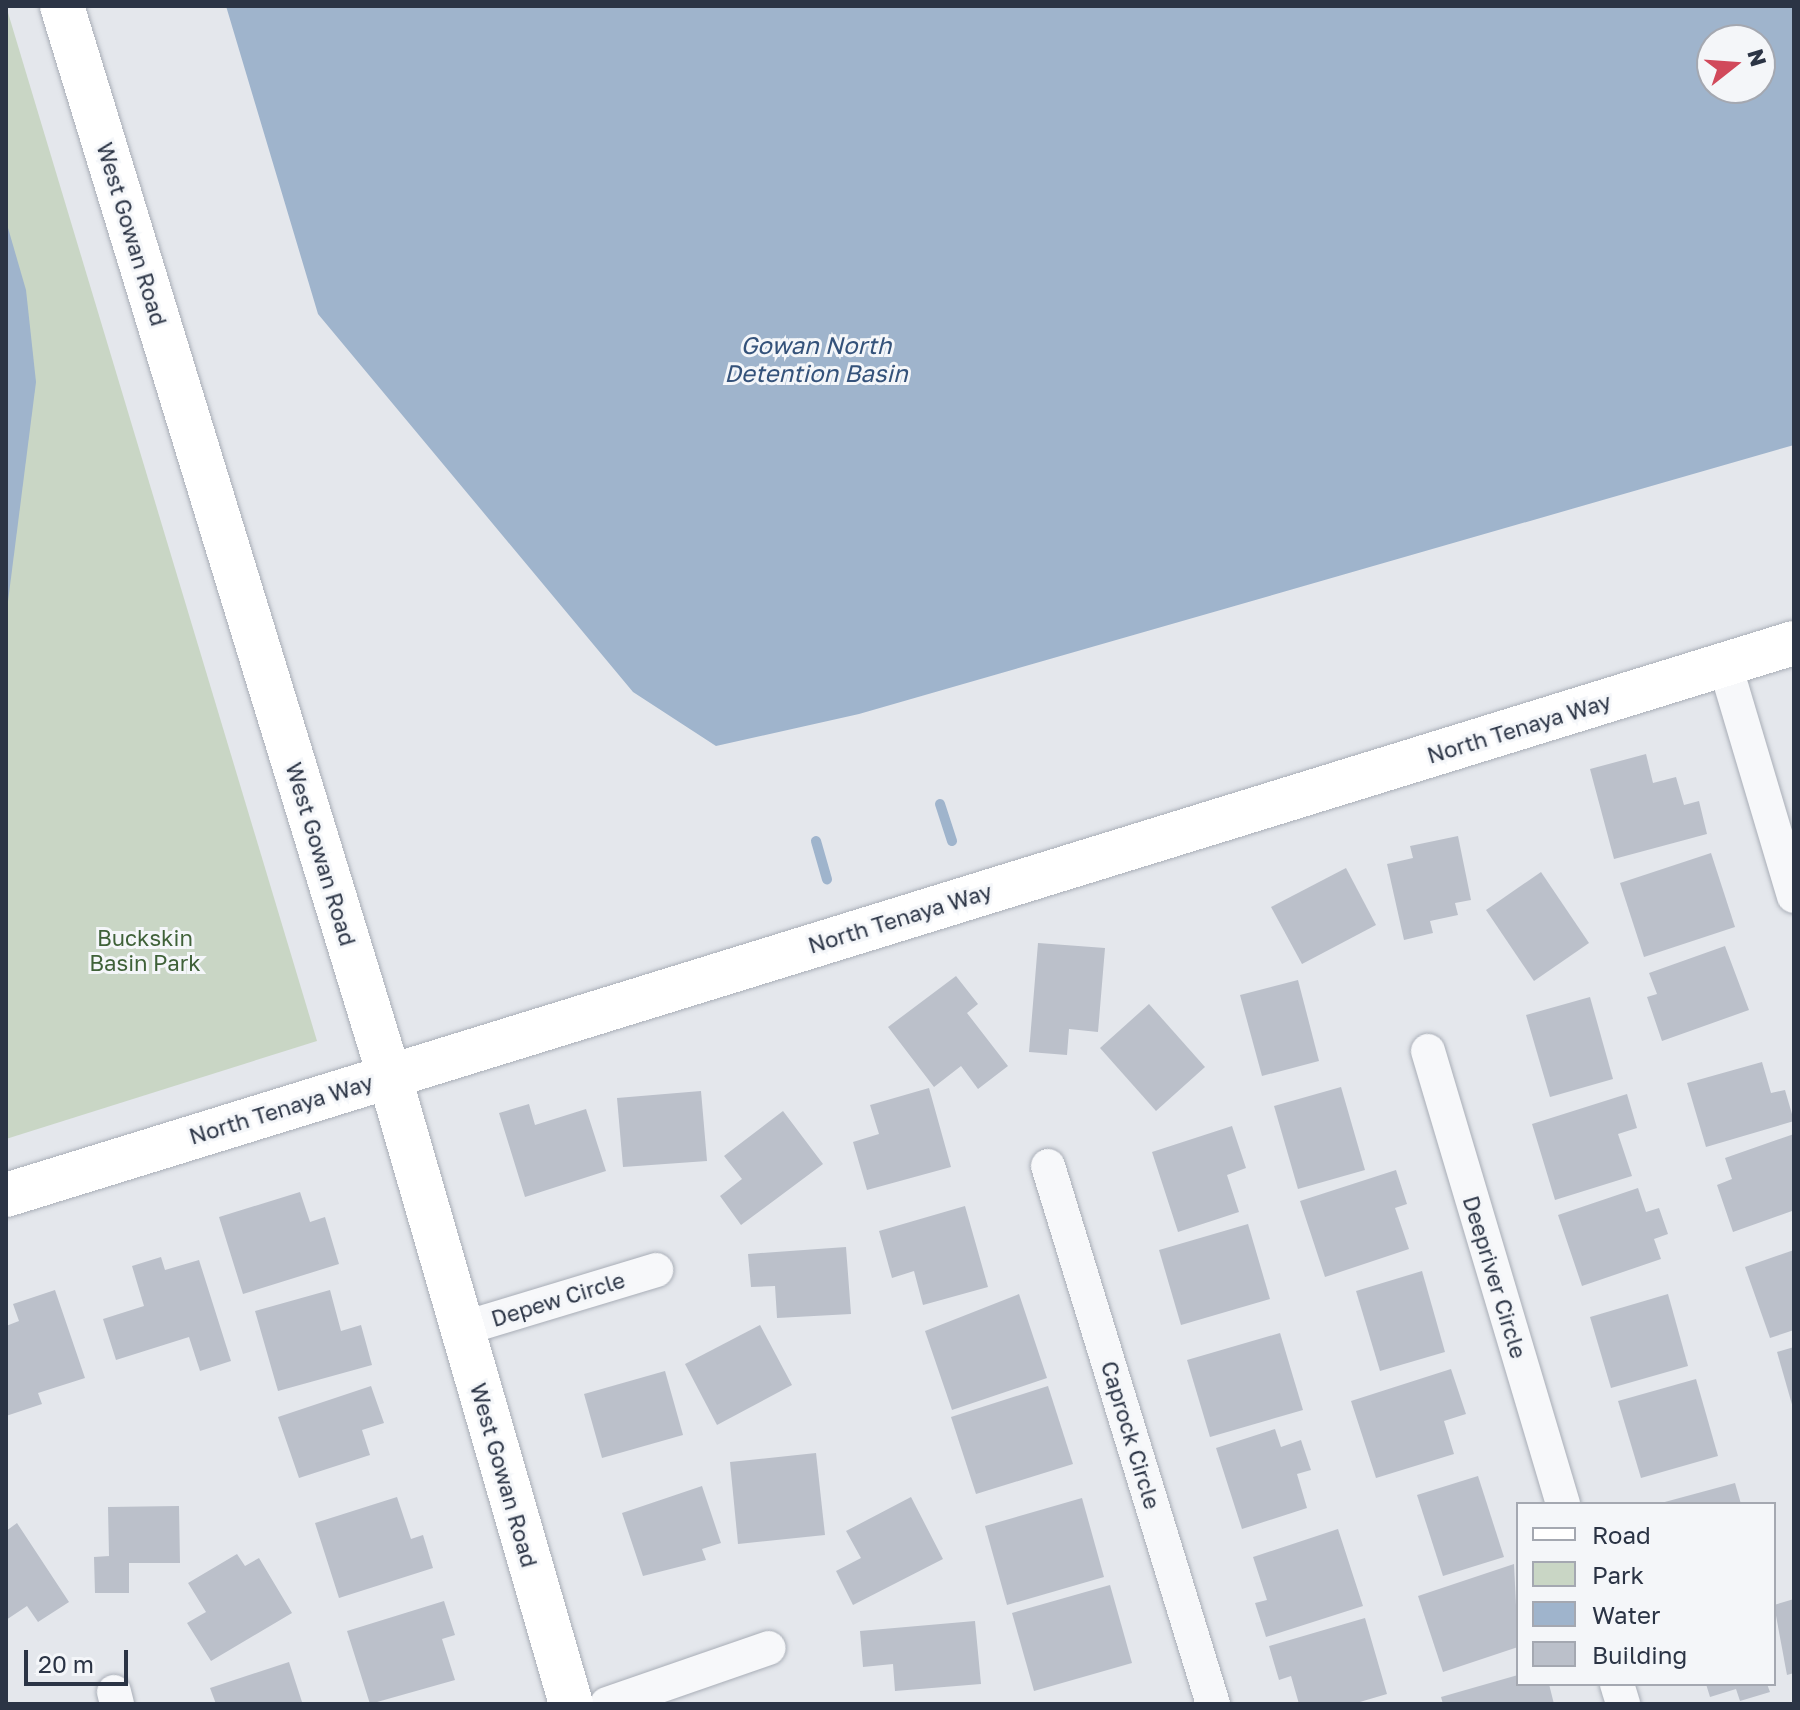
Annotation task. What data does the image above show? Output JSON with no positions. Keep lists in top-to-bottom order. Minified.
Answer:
{"streets":{"main road":["West Gowan Road","North Tenaya Way"],"street":["Deepriver Circle","Depew Circle","Caprock Circle"]},"crossings":[["West Gowan Road","North Tenaya Way"],["West Gowan Road","Depew Circle"]],"water":["Gowan North Detention Basin"],"parks":["Buckskin Basin Park"],"legend":["Road","Park","Water","Building"],"scale_bar":"20 m","north":"right"}
